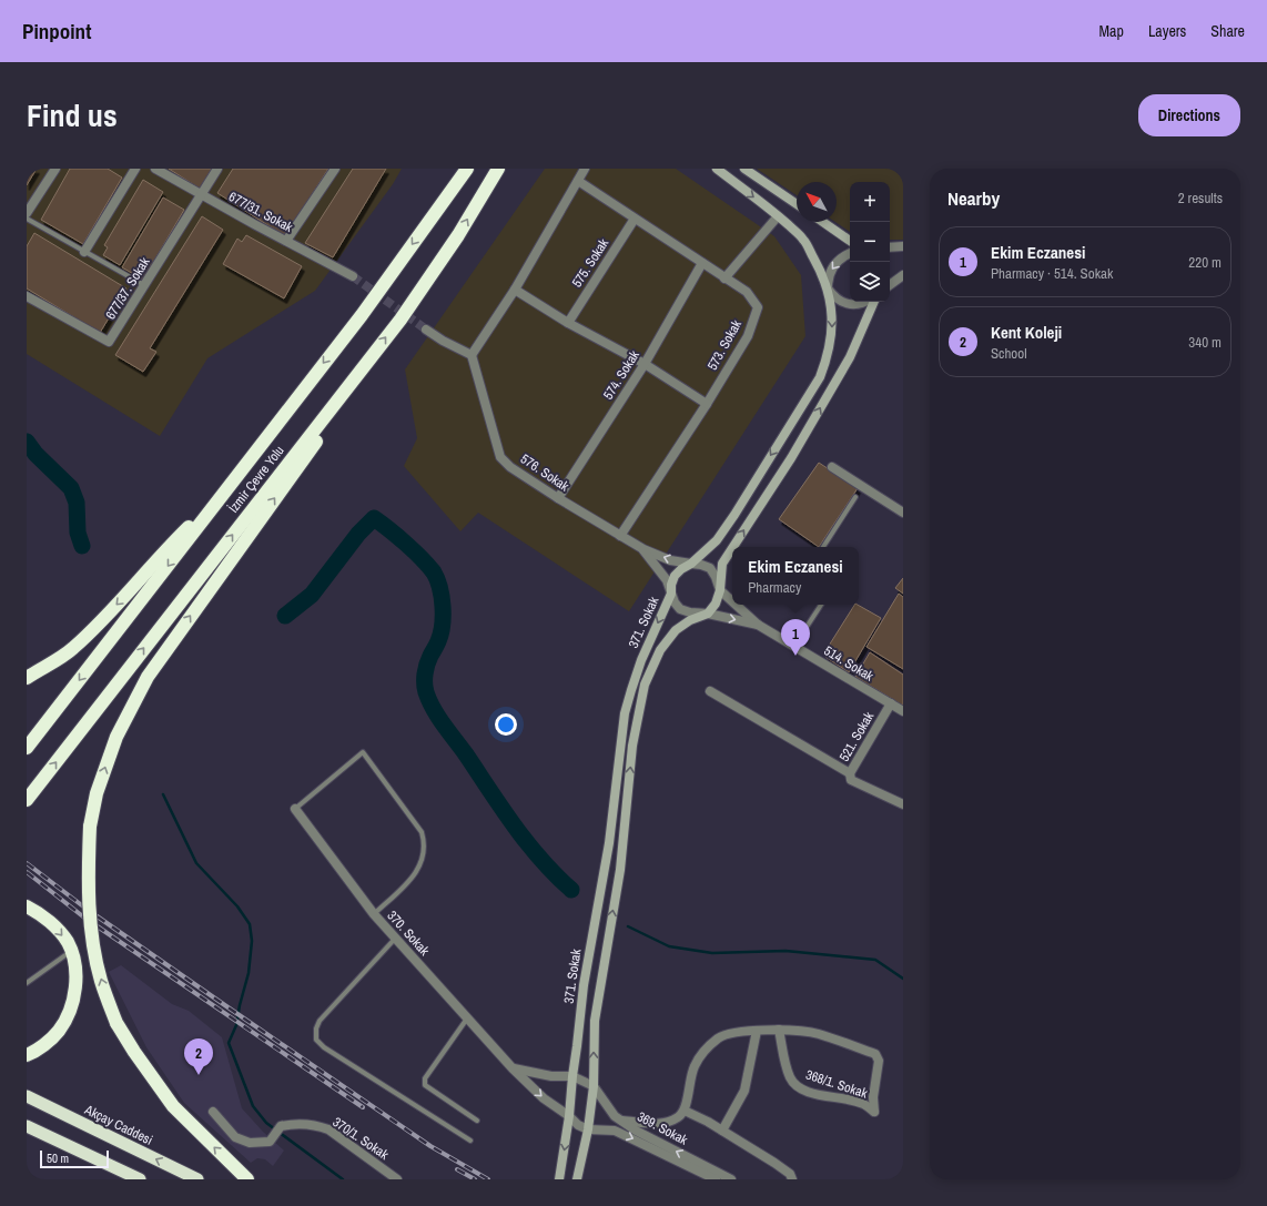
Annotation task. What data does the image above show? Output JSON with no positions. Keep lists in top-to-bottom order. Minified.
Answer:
{"streets":{"highway":["İzmir Çevre Yolu","Akçay Caddesi"],"main road":["371. Sokak"],"street":["677/31. Sokak","575. Sokak","677/37. Sokak","573. Sokak","574. Sokak","576. Sokak","514. Sokak","521. Sokak","370. Sokak","368/1. Sokak","369. Sokak","370/1. Sokak"]},"crossings":[["677/31. Sokak","677/37. Sokak"],["575. Sokak","573. Sokak"],["573. Sokak","574. Sokak"],["573. Sokak","576. Sokak"],["574. Sokak","576. Sokak"],["371. Sokak","370. Sokak"],["371. Sokak","369. Sokak"],["514. Sokak","521. Sokak"],["370. Sokak","369. Sokak"]],"scale_bar":"50 m","north":"top left","page":{"header":"Pinpoint","nav":["Map","Layers","Share"],"title":"Find us","buttons":"Directions","heading":["Nearby","2 results"],"map_buttons":["+","−"],"list":[{"mark":"1","name":"Ekim Eczanesi","note":"Pharmacy · 514. Sokak","value":"220 m"},{"mark":"2","name":"Kent Koleji","note":"School","value":"340 m"}],"popup":["Ekim Eczanesi","Pharmacy"],"pins":["1","2"],"scale":"50 m"}}
